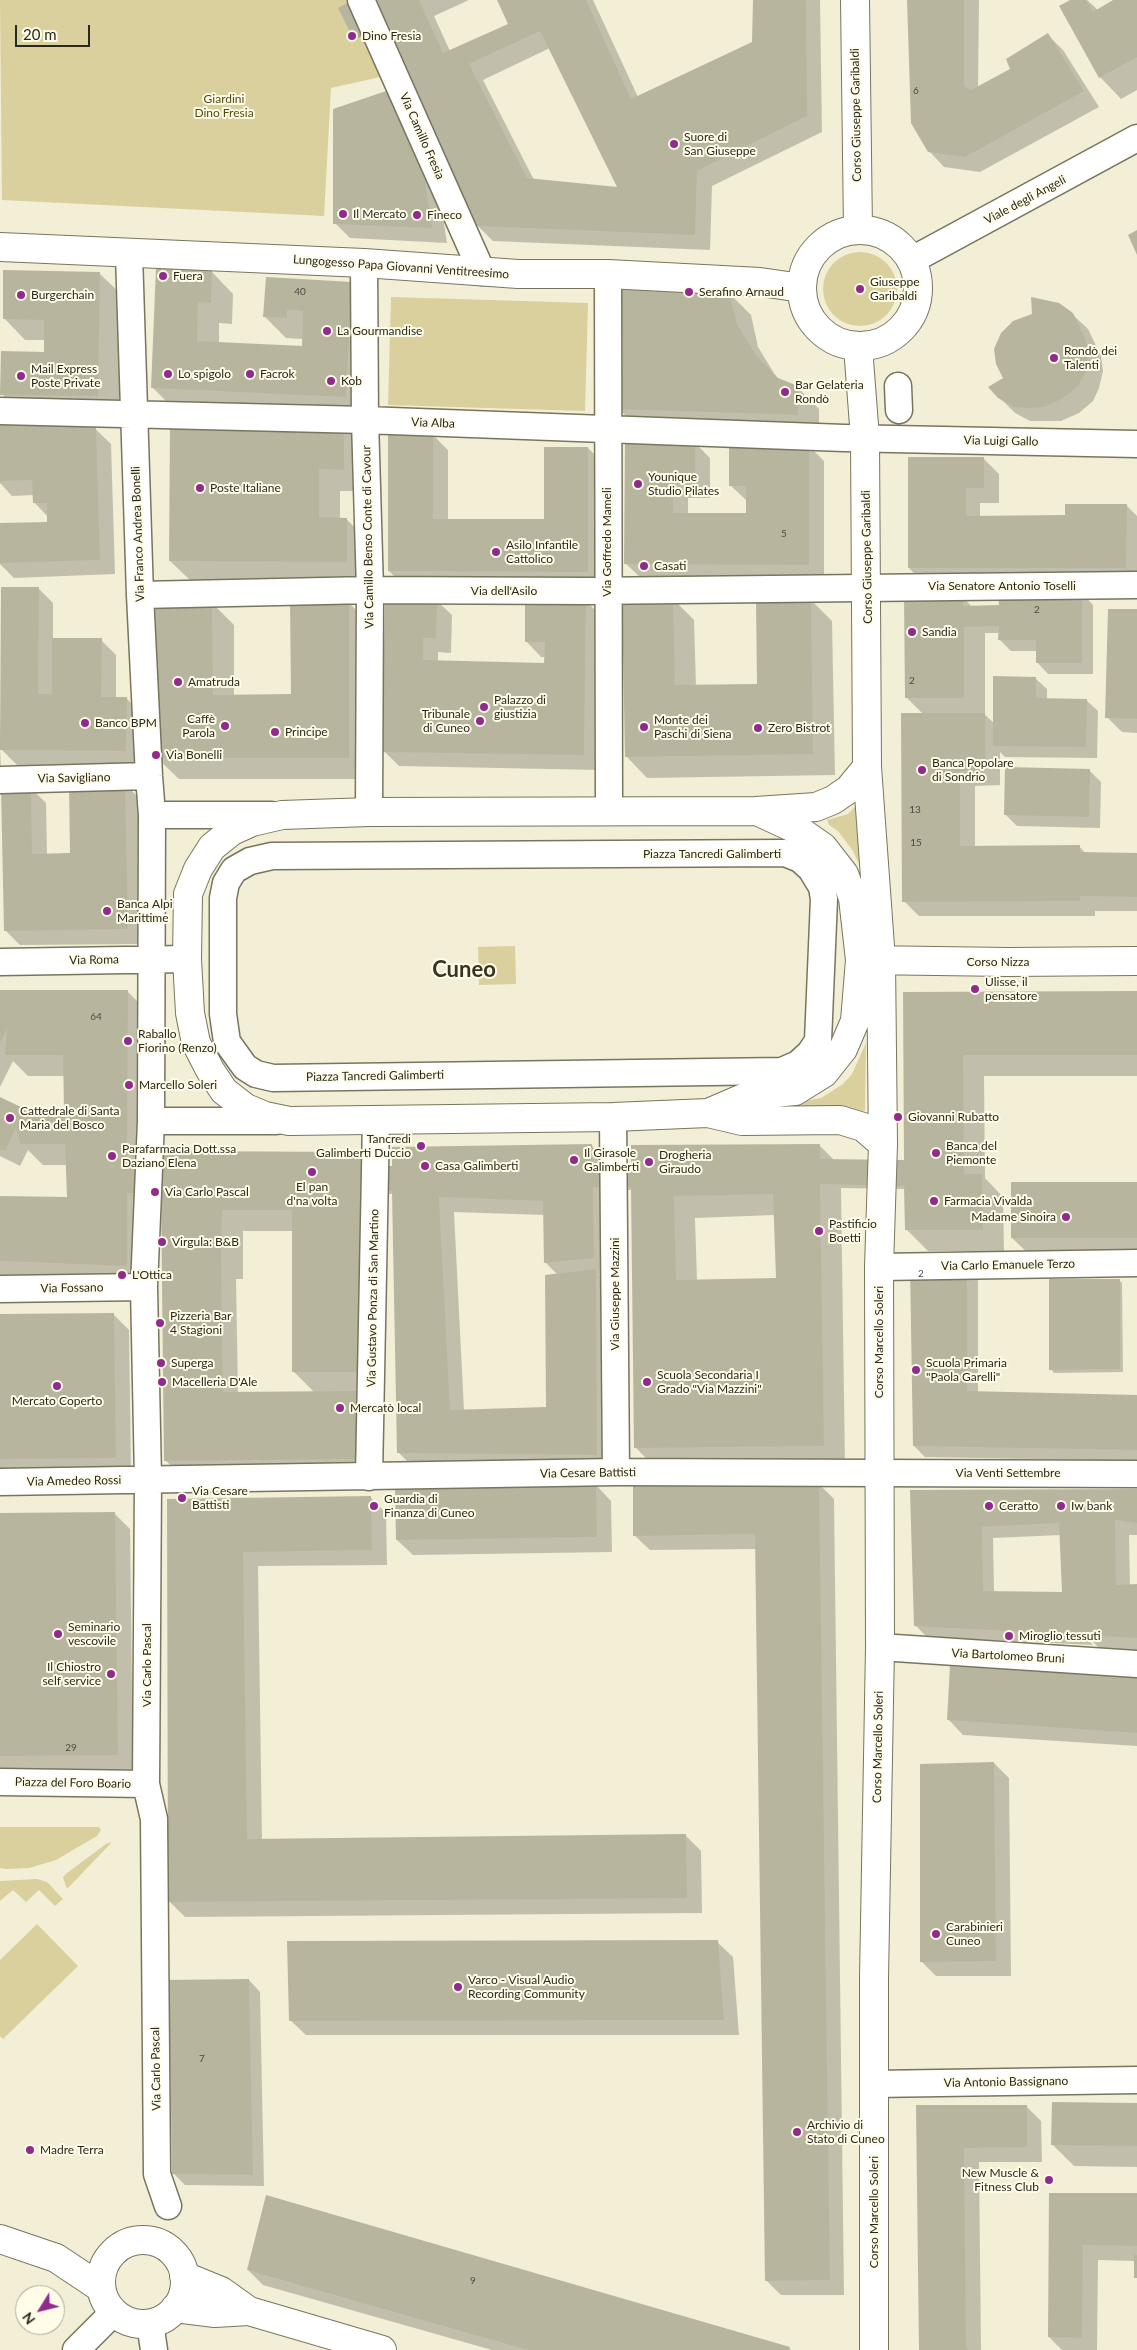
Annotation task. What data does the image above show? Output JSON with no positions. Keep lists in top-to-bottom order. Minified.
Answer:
{"streets":{"street":["Corso Giuseppe Garibaldi","Via Camillo Fresia","Viale degli Angeli","Lungogesso Papa Giovanni Ventitreesimo","Via Alba","Via Luigi Gallo","Via Franco Andrea Bonelli","Via Camillo Benso Conte di Cavour","Via Goffredo Mameli","Via Senatore Antonio Toselli","Via dell'Asilo","Via Savigliano","Piazza Tancredi Galimberti","Via Roma","Corso Nizza","Via Carlo Emanuele Terzo","Via Fossano","Via Giuseppe Mazzini","Via Gustavo Ponza di San Martino","Corso Marcello Soleri","Via Cesare Battisti","Via Venti Settembre","Via Amedeo Rossi","Via Bartolomeo Bruni","Via Carlo Pascal","Piazza del Foro Boario","Via Antonio Bassignano"]},"crossings":[["Corso Giuseppe Garibaldi","Viale degli Angeli"],["Corso Giuseppe Garibaldi","Lungogesso Papa Giovanni Ventitreesimo"],["Corso Giuseppe Garibaldi","Via Alba"],["Corso Giuseppe Garibaldi","Via Luigi Gallo"],["Corso Giuseppe Garibaldi","Via Senatore Antonio Toselli"],["Corso Giuseppe Garibaldi","Via dell'Asilo"],["Via Camillo Fresia","Lungogesso Papa Giovanni Ventitreesimo"],["Viale degli Angeli","Lungogesso Papa Giovanni Ventitreesimo"],["Lungogesso Papa Giovanni Ventitreesimo","Via Franco Andrea Bonelli"],["Lungogesso Papa Giovanni Ventitreesimo","Via Camillo Benso Conte di Cavour"],["Lungogesso Papa Giovanni Ventitreesimo","Via Goffredo Mameli"],["Via Alba","Via Luigi Gallo"],["Via Alba","Via Franco Andrea Bonelli"],["Via Alba","Via Camillo Benso Conte di Cavour"],["Via Alba","Via Goffredo Mameli"],["Via Franco Andrea Bonelli","Via dell'Asilo"],["Via Franco Andrea Bonelli","Via Savigliano"],["Via Camillo Benso Conte di Cavour","Via dell'Asilo"],["Via Goffredo Mameli","Via dell'Asilo"],["Via Senatore Antonio Toselli","Via dell'Asilo"],["Via Carlo Emanuele Terzo","Corso Marcello Soleri"],["Via Fossano","Via Carlo Pascal"],["Via Giuseppe Mazzini","Via Cesare Battisti"],["Via Gustavo Ponza di San Martino","Via Cesare Battisti"],["Corso Marcello Soleri","Via Cesare Battisti"],["Corso Marcello Soleri","Via Venti Settembre"],["Corso Marcello Soleri","Via Bartolomeo Bruni"],["Corso Marcello Soleri","Via Antonio Bassignano"],["Via Cesare Battisti","Via Venti Settembre"],["Via Cesare Battisti","Via Amedeo Rossi"],["Via Cesare Battisti","Via Carlo Pascal"],["Via Amedeo Rossi","Via Carlo Pascal"],["Via Carlo Pascal","Piazza del Foro Boario"]],"districts":["Cuneo"],"parks":["Giardini Dino Fresia"],"places":["Dino Fresia","Suore di San Giuseppe","Il Mercato","Fineco","Fuera","Giuseppe Garibaldi","Serafino Arnaud","Burgerchain","La Gourmandise","Rondò dei Talenti","Lo spigolo","Facrok","Mail Express Poste Private","Kob","Bar Gelateria Rondò","Younique Studio Pilates","Poste Italiane","Asilo Infantile Cattolico","Casati","Sandia","Amatruda","Palazzo di giustizia","Tribunale di Cuneo","Banco BPM","Caffè Parola","Monte dei Paschi di Siena","Zero Bistrot","Principe","Via Bonelli","Banca Popolare di Sondrio","Banca Alpi Marittime","Ulisse, il pensatore","Raballo Fiorino (Renzo)","Marcello Soleri","Giovanni Rubatto","Cattedrale di Santa Maria del Bosco","Tancredi Galimberti Duccio","Banca del Piemonte","Parafarmacia Dott.ssa Daziano Elena","Il Girasole Galimberti","Drogheria Giraudo","Casa Galimberti","El pan d'na volta","Via Carlo Pascal","Farmacia Vivalda","Madame Sinoira","Pastificio Boetti","Virgula: B&B","L'Ottica","Pizzeria Bar 4 Stagioni","Superga","Scuola Primaria \"Paola Garelli\"","Macelleria D'Ale","Scuola Secondaria I Grado \"Via Mazzini\"","Mercato Coperto","Mercatò local","Via Cesare Battisti","Guardia di Finanza di Cuneo","Ceratto","Iw bank","Seminario vescovile","Miroglio tessuti","Il Chiostro self service","Carabinieri Cuneo","Varco - Visual Audio Recording Community","Archivio di Stato di Cuneo","Madre Terra","New Muscle & Fitness Club"],"house_numbers":["6","40","5","2","2","13","15","64","2","29","7","9"],"scale_bar":"20 m","north":"bottom left"}
